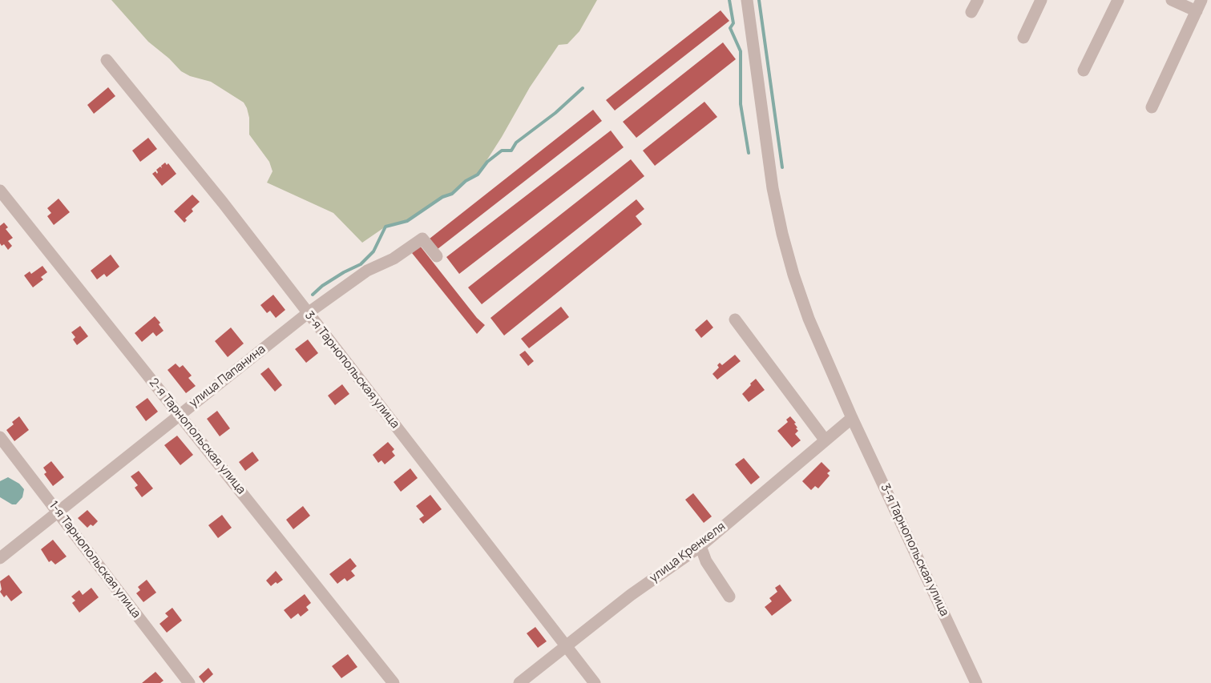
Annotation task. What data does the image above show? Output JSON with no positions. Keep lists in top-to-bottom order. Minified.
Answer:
{"streets":{"street":["3-я Тарнопольская улица","улица Папанина","2-я Тарнопольская улица","улица Кренкеля","1-я Тарнопольская улица"]},"crossings":[["3-я Тарнопольская улица","улица Папанина"],["3-я Тарнопольская улица","улица Кренкеля"],["улица Папанина","2-я Тарнопольская улица"],["улица Папанина","1-я Тарнопольская улица"]]}
